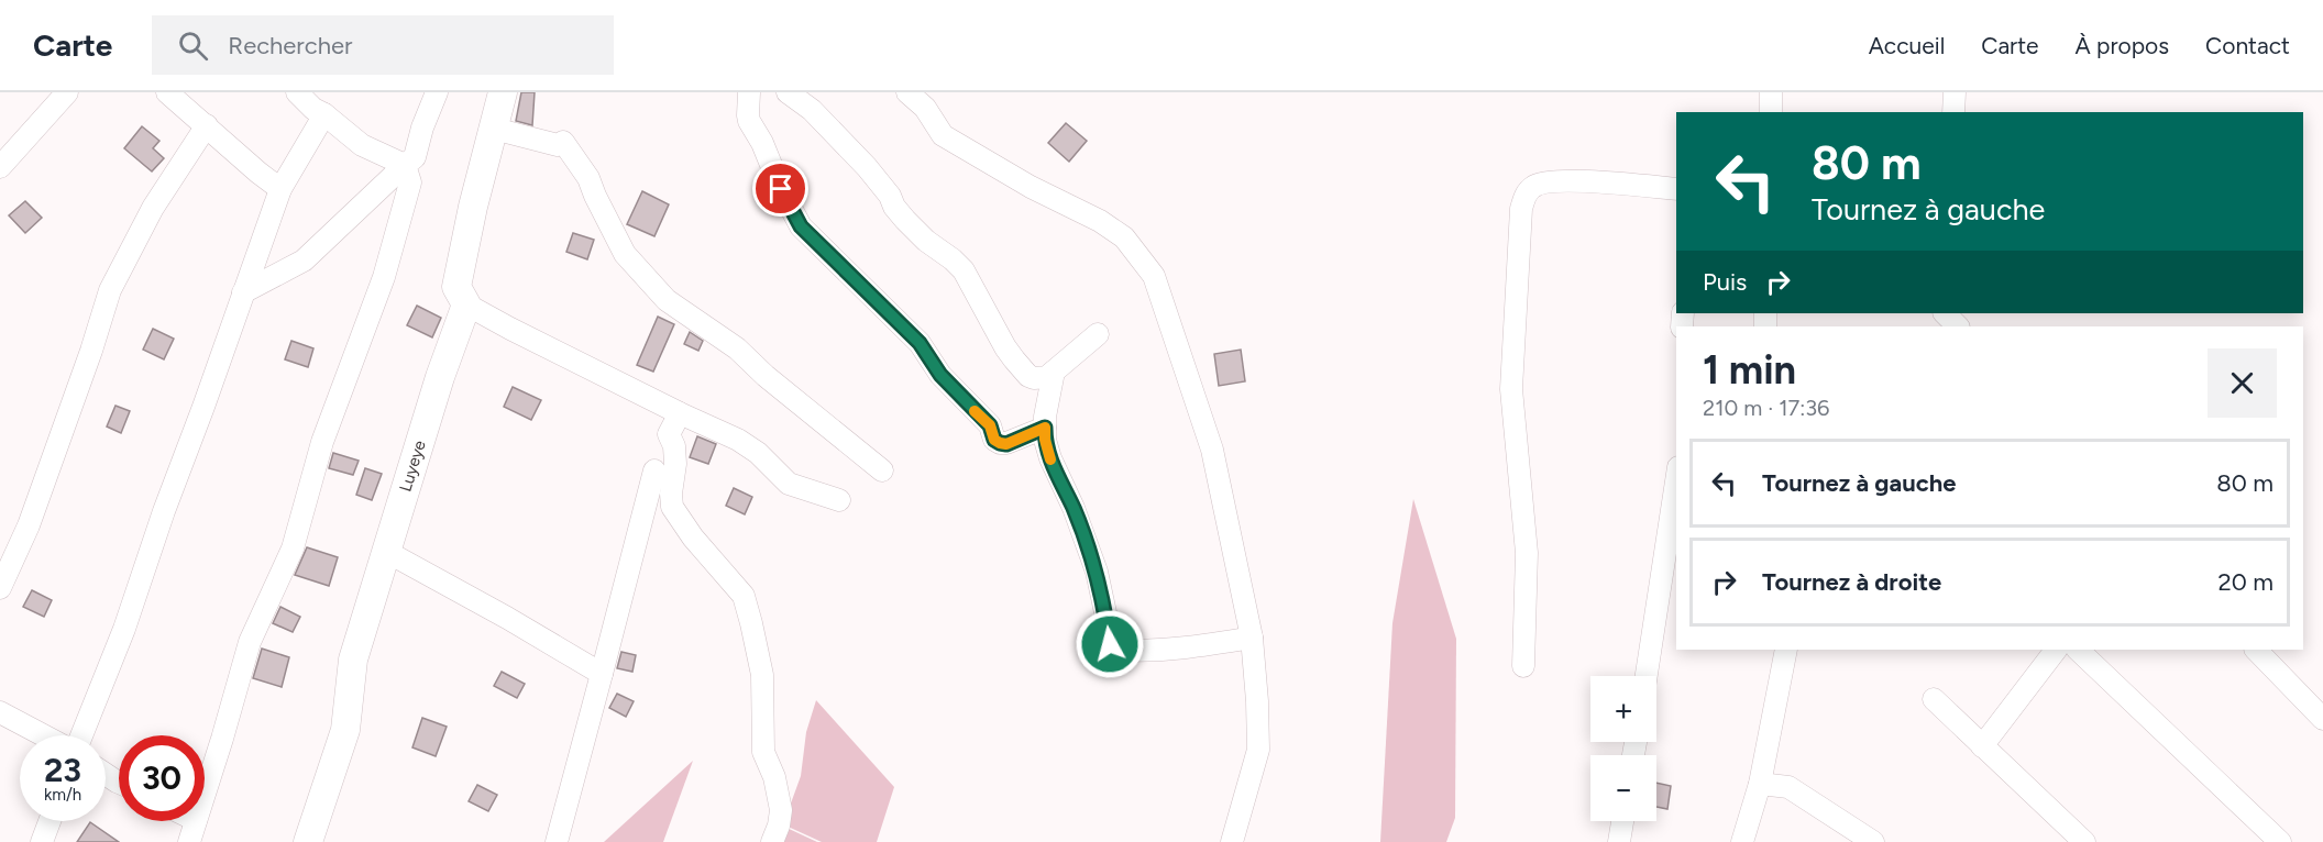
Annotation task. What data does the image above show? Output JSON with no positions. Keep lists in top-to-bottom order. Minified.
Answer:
{"streets":{"street":["Luyeye"]},"page":{"header":"Carte","search":"Rechercher","nav":["Accueil","Carte","À propos","Contact"],"turn":["80 m","Tournez à gauche"],"then":"Puis","heading":["1 min","210 m · 17:36"],"list":[{"name":"Tournez à gauche","value":"80 m"},{"name":"Tournez à droite","value":"20 m"}],"map_buttons":["+","−"],"speed":"23 km/h","limit":"30"}}
